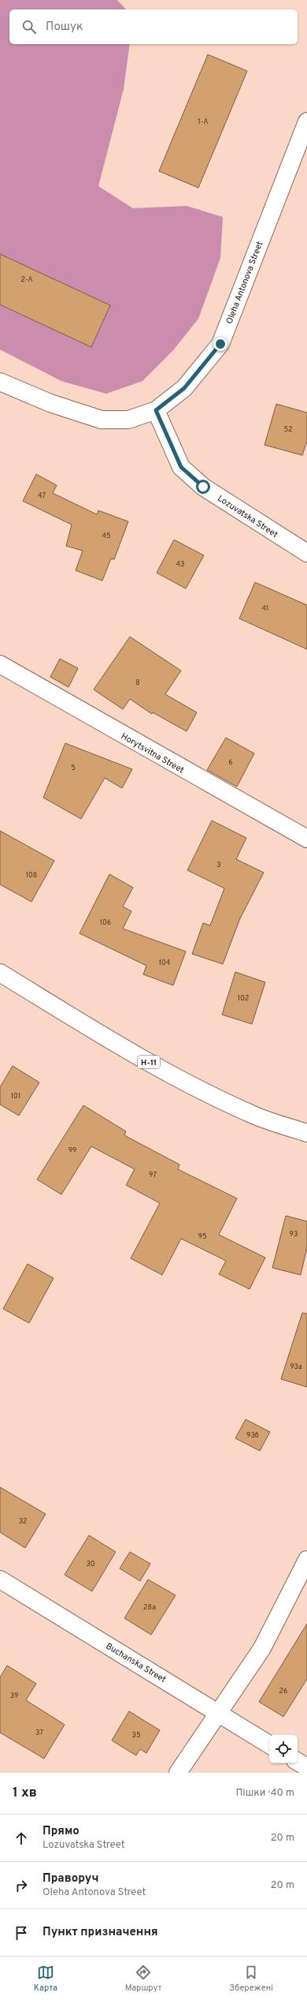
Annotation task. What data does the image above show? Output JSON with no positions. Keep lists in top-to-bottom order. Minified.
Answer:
{"streets":{"street":["Oleha Antonova Street","Lozuvatska Street","Horytsvitna Street","Н-11","Buchanska Street"]},"crossings":[["Oleha Antonova Street","Lozuvatska Street"]],"house_numbers":["1-А","2-А","52","47","45","43","41","8","6","5","3","108","106","104","102","101","99","97","93","95","93а","93б","32","30","28а","26","39","37","35"],"page":{"search":"Пошук","heading":["1 хв","Пішки · 40 m"],"list":[["Прямо","Lozuvatska Street","20 m"],["Праворуч","Oleha Antonova Street","20 m"],"Пункт призначення"],"nav":["Карта","Маршрут","Збережені"]}}
